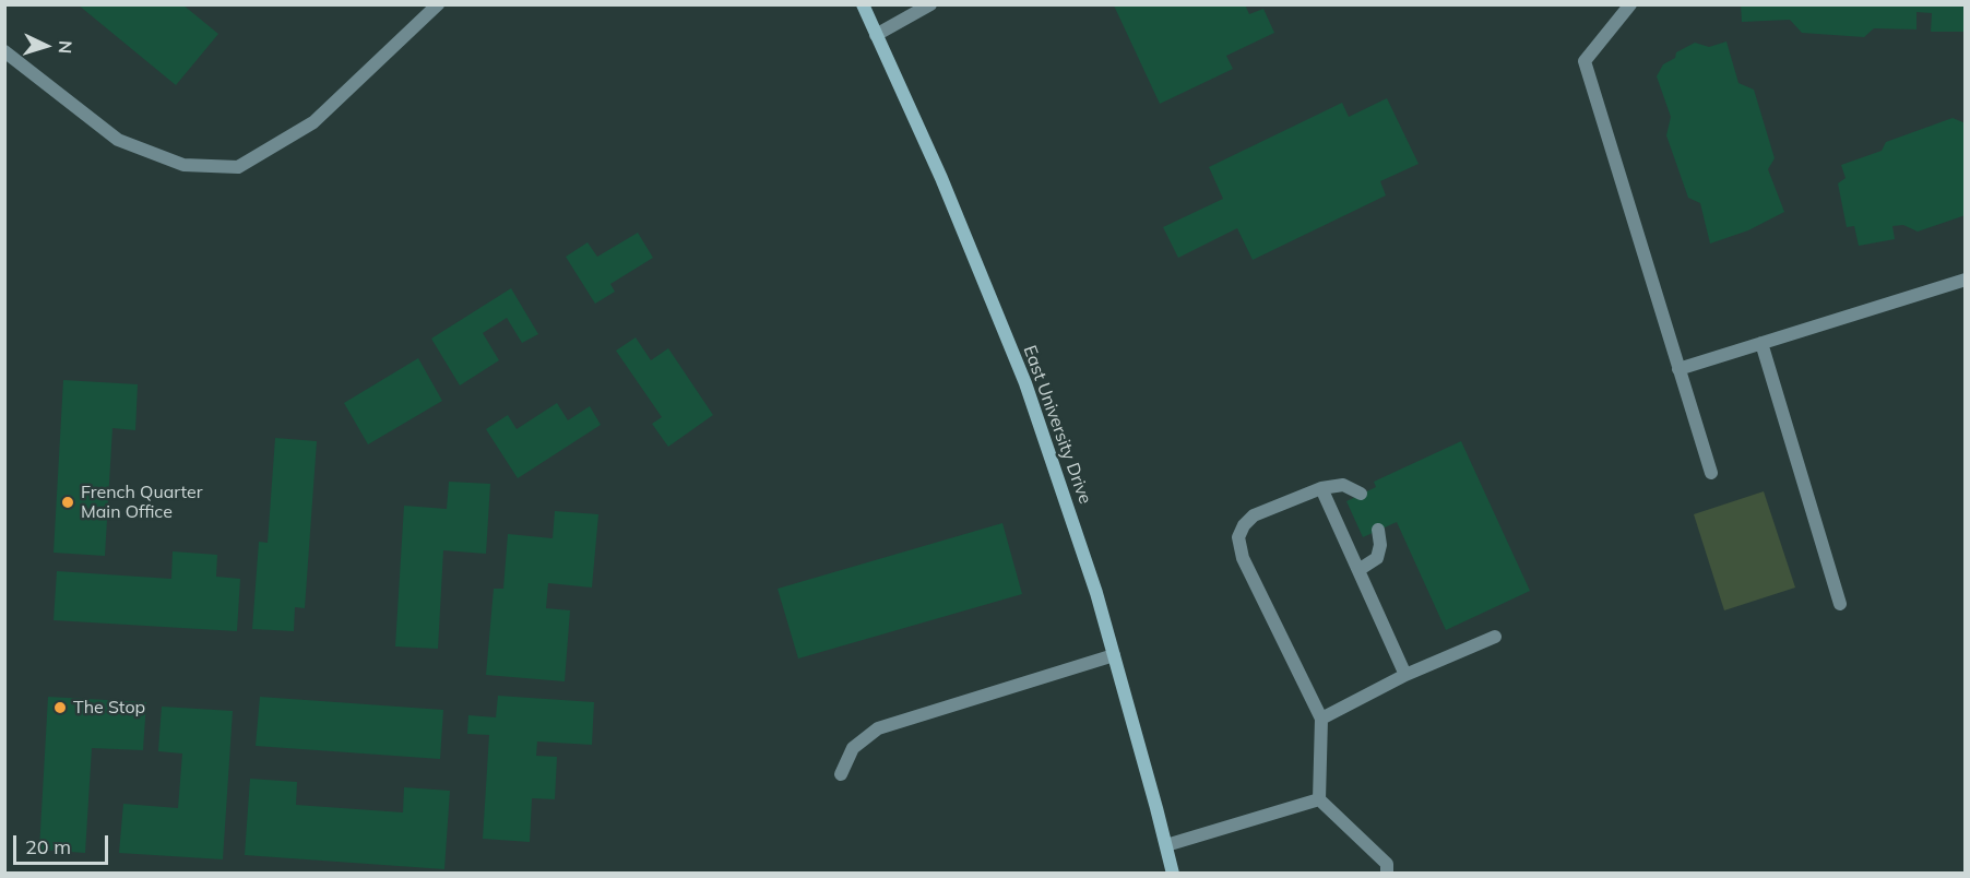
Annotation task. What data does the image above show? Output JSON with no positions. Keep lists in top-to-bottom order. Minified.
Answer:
{"streets":{"main road":["East University Drive"]},"places":["French Quarter Main Office","The Stop"],"scale_bar":"20 m","north":"right"}
